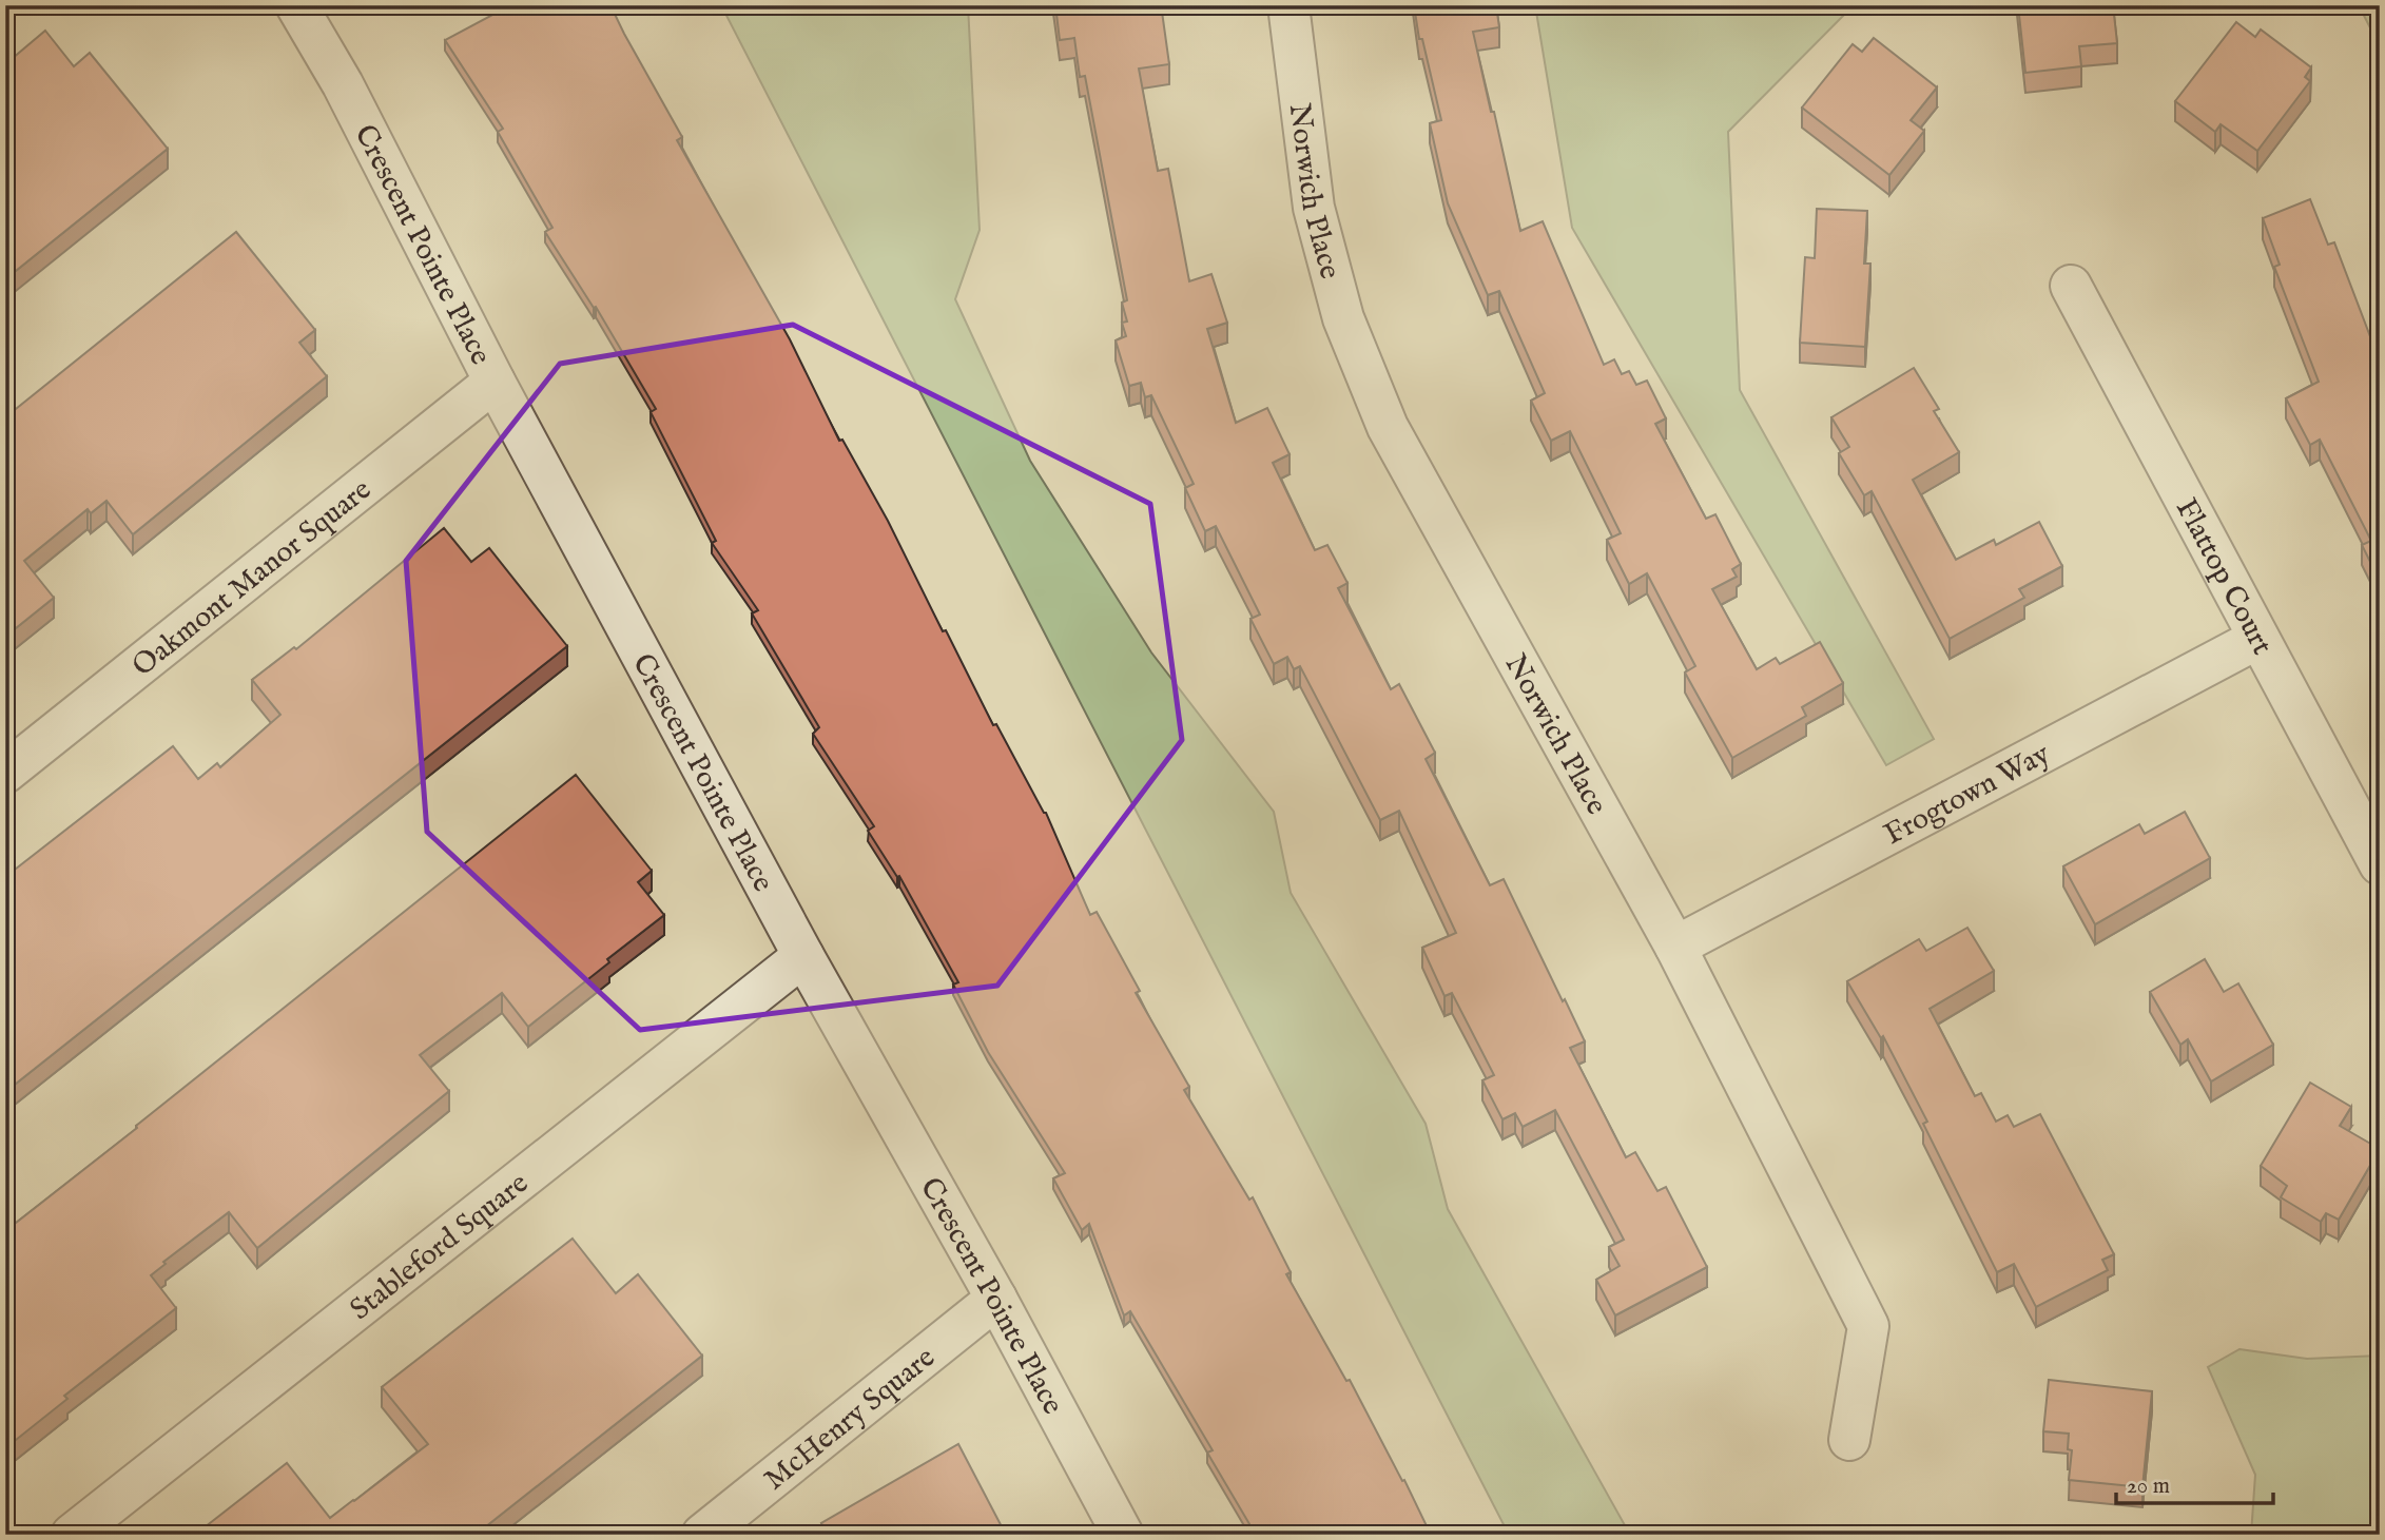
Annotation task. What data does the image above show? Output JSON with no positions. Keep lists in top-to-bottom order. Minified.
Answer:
{"streets":{"street":["Norwich Place","Crescent Pointe Place","Flattop Court","Oakmont Manor Square","Frogtown Way","Stableford Square","McHenry Square"]},"crossings":[["Norwich Place","Frogtown Way"],["Crescent Pointe Place","Oakmont Manor Square"],["Crescent Pointe Place","Stableford Square"],["Crescent Pointe Place","McHenry Square"],["Flattop Court","Frogtown Way"]],"scale_bar":"20 m"}
